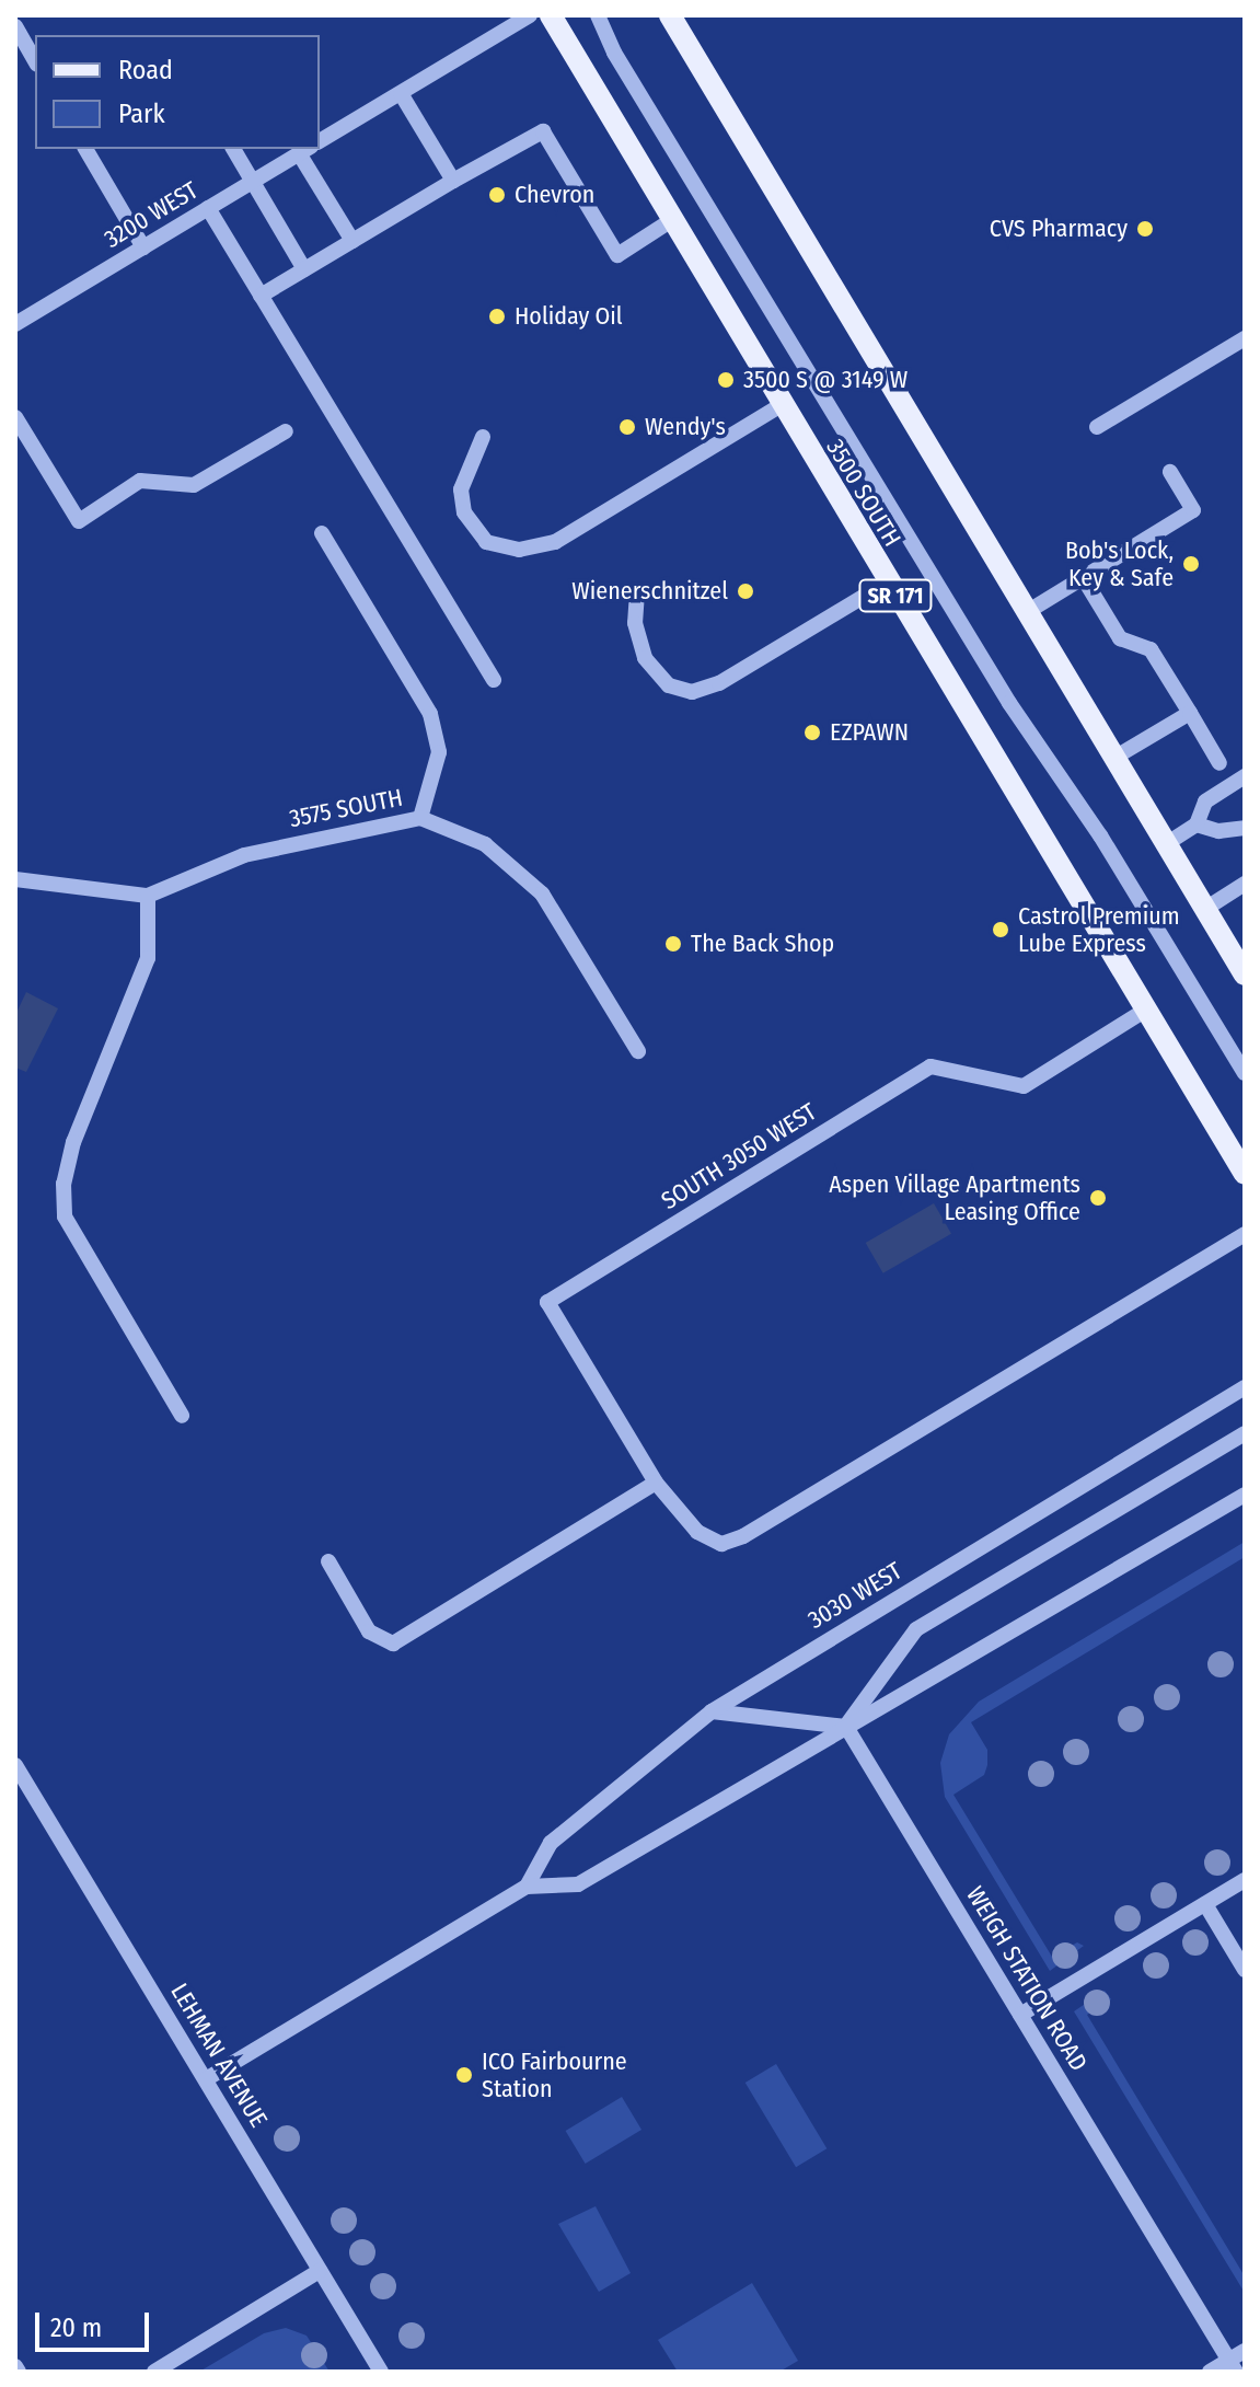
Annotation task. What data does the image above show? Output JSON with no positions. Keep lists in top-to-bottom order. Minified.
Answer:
{"streets":{"main road":["3500 SOUTH","SR 171"],"street":["3200 WEST","3575 SOUTH","SOUTH 3050 WEST","3030 WEST","WEIGH STATION ROAD","LEHMAN AVENUE"]},"crossings":[["3500 SOUTH","SOUTH 3050 WEST"]],"places":["Chevron","CVS Pharmacy","Holiday Oil","3500 S @ 3149 W","Wendy's","Bob's Lock, Key & Safe","Wienerschnitzel","EZPAWN","Castrol Premium Lube Express","The Back Shop","Aspen Village Apartments Leasing Office","ICO Fairbourne Station"],"legend":["Road","Park"],"scale_bar":"20 m"}
